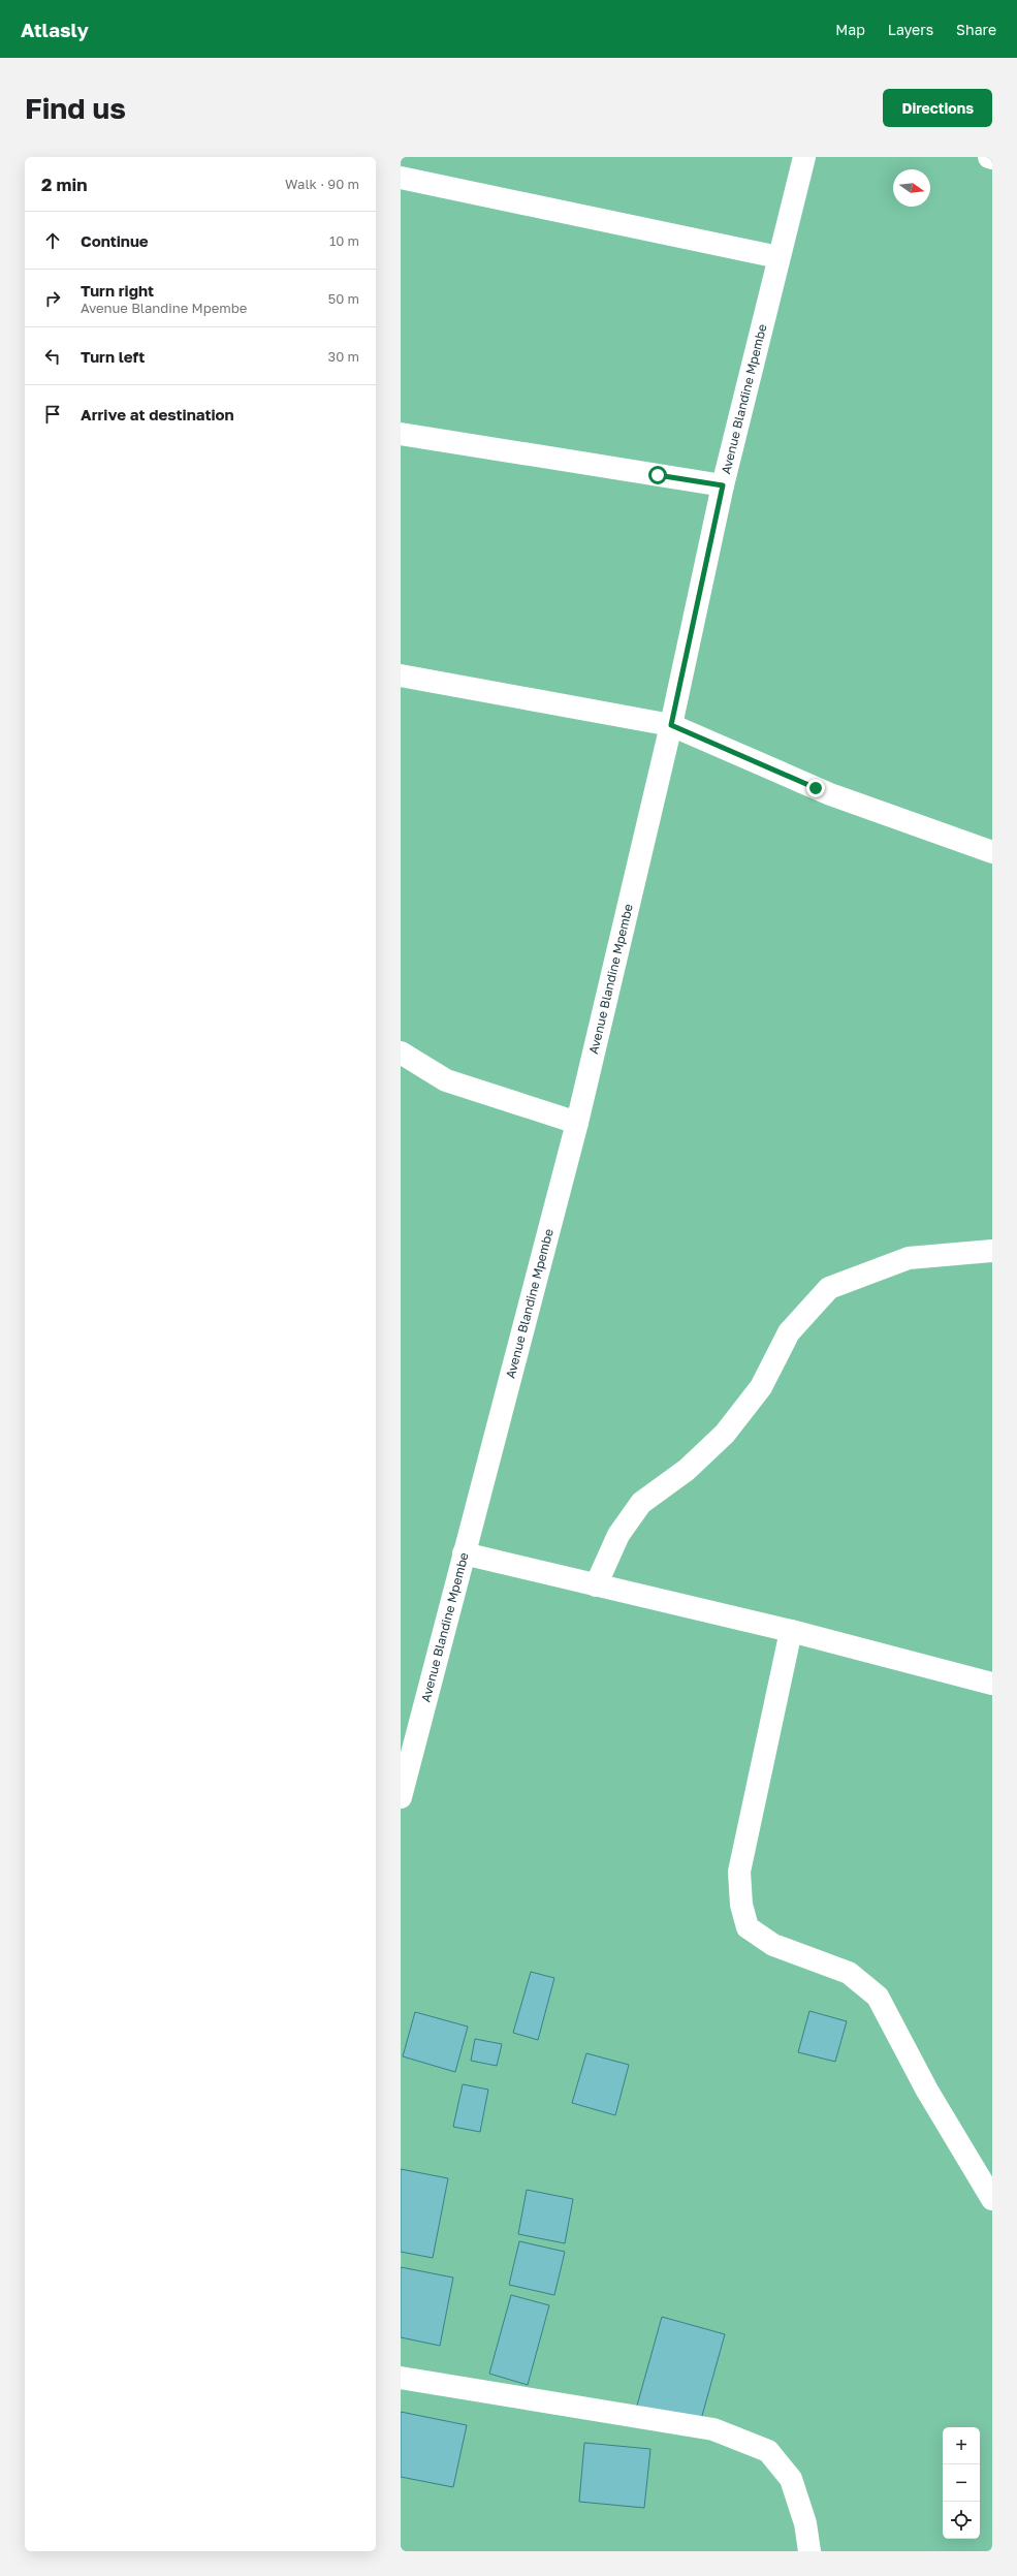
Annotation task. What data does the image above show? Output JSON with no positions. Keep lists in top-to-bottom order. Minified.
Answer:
{"streets":{"street":["Avenue Blandine Mpembe"]},"north":"right","page":{"header":"Atlasly","nav":["Map","Layers","Share"],"buttons":"Directions","title":"Find us","heading":["2 min","Walk · 90 m"],"list":[["Continue","10 m"],["Turn right","Avenue Blandine Mpembe","50 m"],["Turn left","30 m"],"Arrive at destination"],"map_buttons":["+","−"]}}
